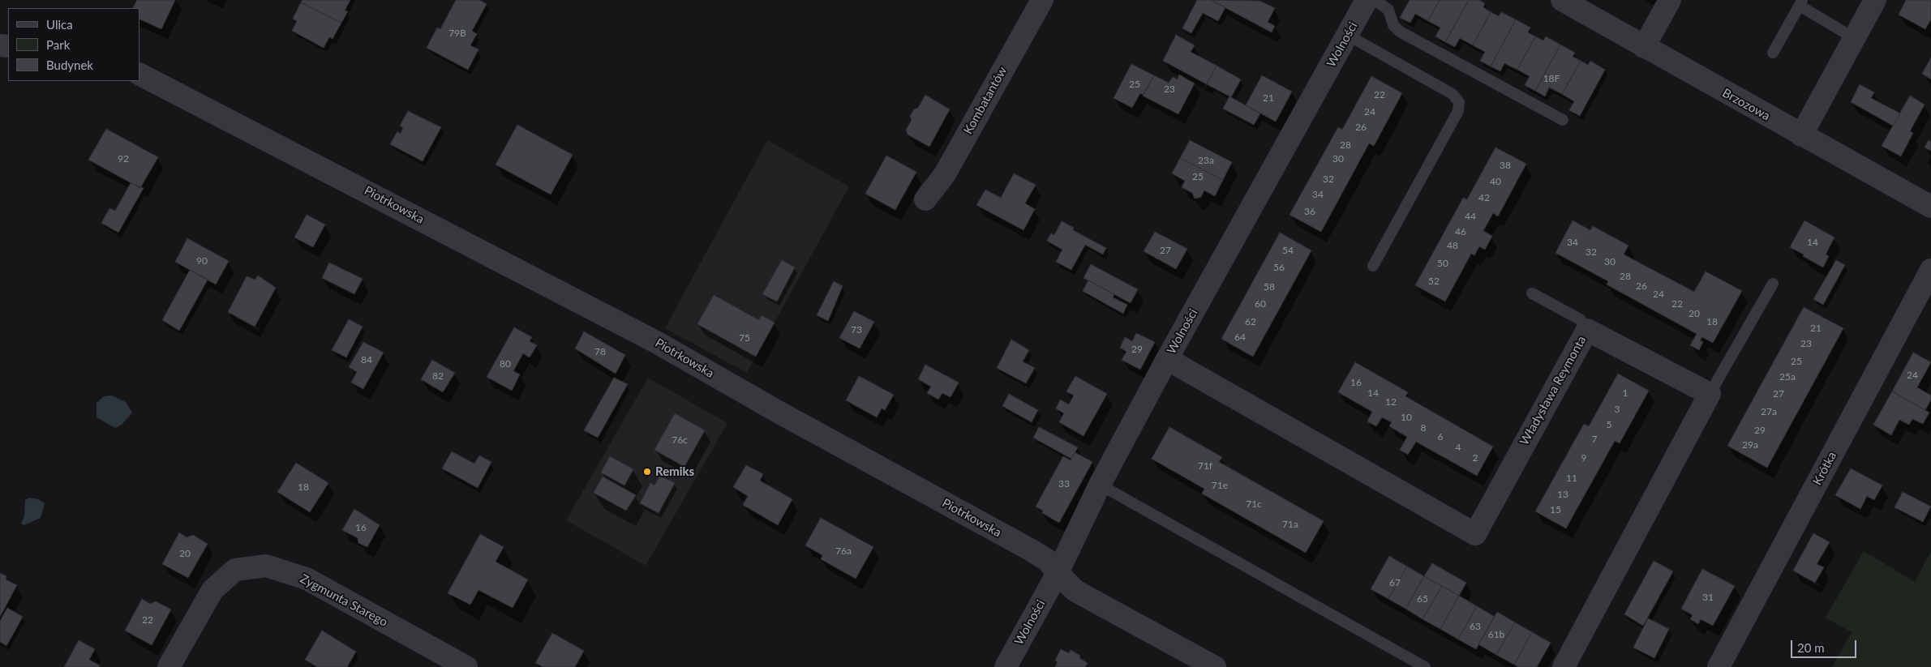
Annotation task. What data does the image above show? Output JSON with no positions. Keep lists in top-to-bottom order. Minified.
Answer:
{"streets":{"street":["Wolności","Kombatantów","Brzozowa","Piotrkowska","Władysława Reymonta","Krótka","Zygmunta Starego"]},"crossings":[["Wolności","Piotrkowska"],["Wolności","Władysława Reymonta"]],"places":["Remiks"],"house_numbers":["79B","18F","25","23","22","21","24","26","28","92","30","23a","38","25","32","40","34","42","36","44","46","34","14","48","27","54","32","90","30","50","56","28","52","26","58","24","60","22","20","62","18","21","73","64","75","23","29","78","84","25","80","24","82","25a","16","14","1","27","12","3","27a","10","5","8","29","6","7","76c","29a","4","2","9","71f","11","33","71e","18","13","71c","15","71a","16","76a","20","67","31","65","22","63","61b"],"legend":["Ulica","Park","Budynek"],"scale_bar":"20 m"}
